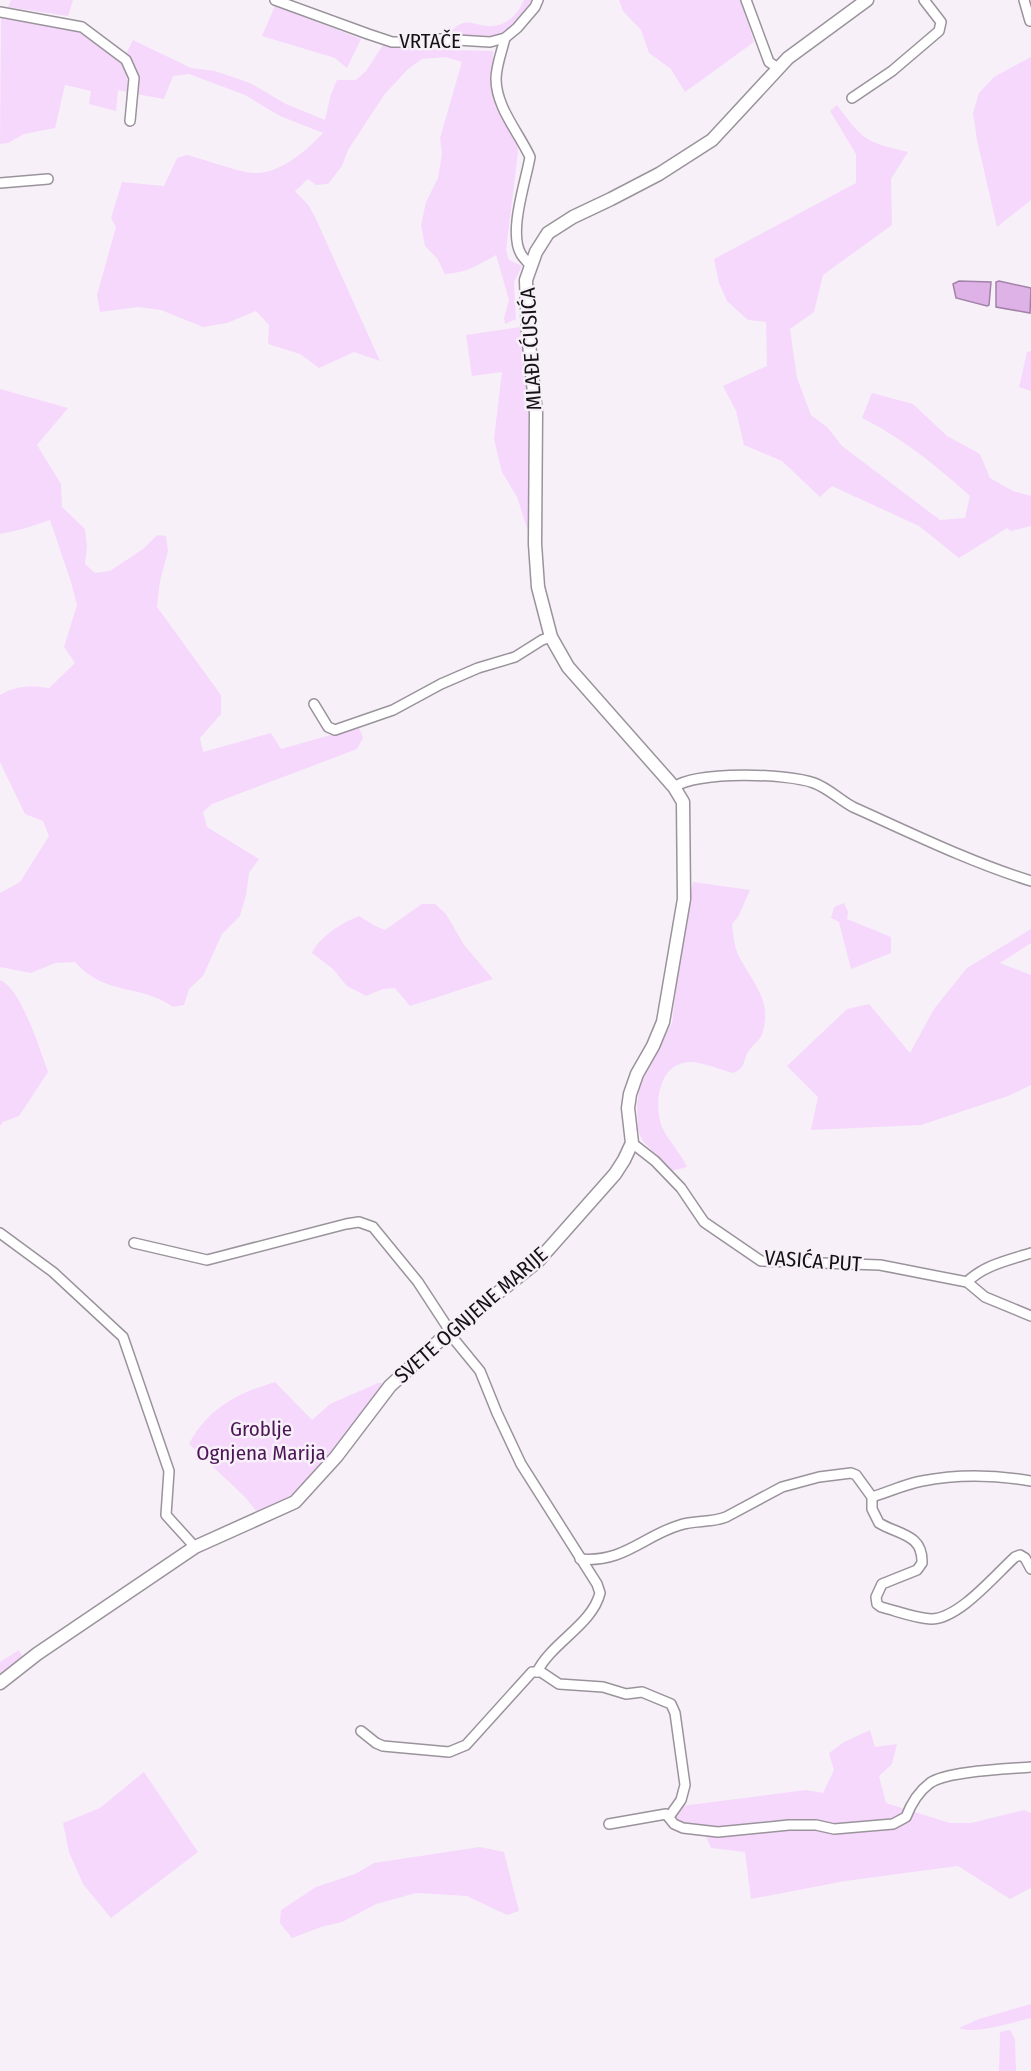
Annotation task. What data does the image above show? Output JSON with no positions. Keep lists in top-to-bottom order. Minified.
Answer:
{"streets":{"street":["VRTAČE","MLAĐE ĆUSIĆA","VASIĆA PUT","SVETE OGNJENE MARIJE"]},"crossings":[["VASIĆA PUT","SVETE OGNJENE MARIJE"]],"parks":["Groblje Ognjena Marija"]}
